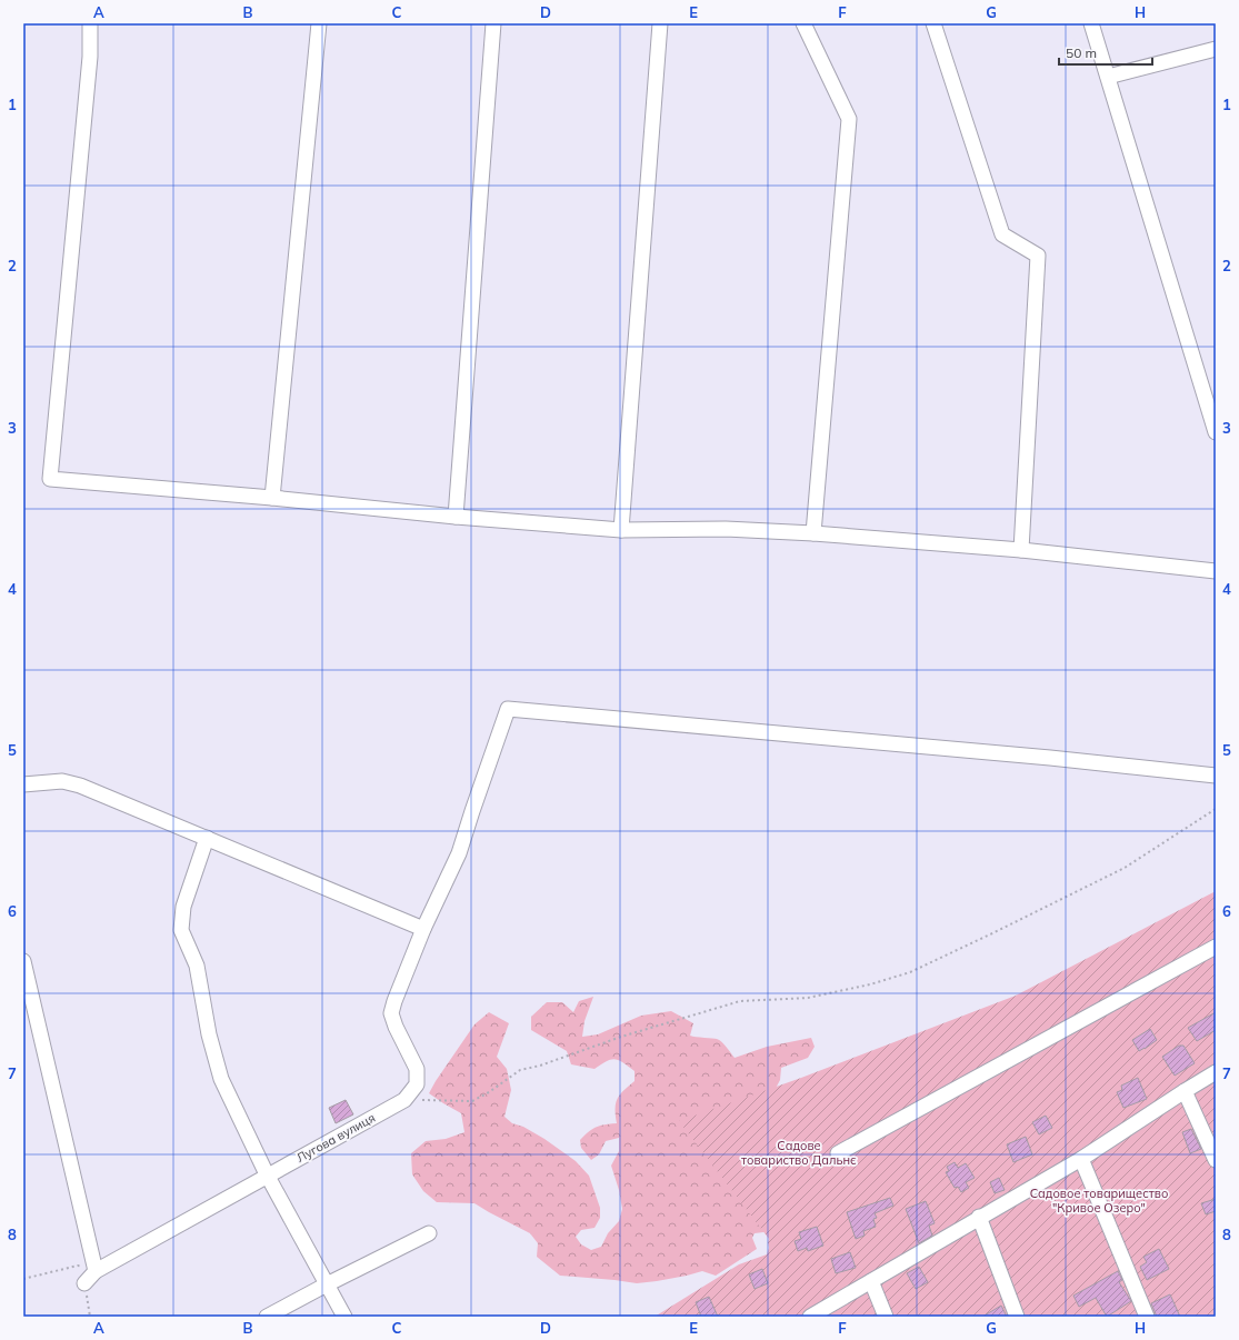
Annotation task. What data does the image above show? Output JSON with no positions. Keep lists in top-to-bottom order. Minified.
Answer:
{"streets":{"street":["Лугова вулиця"]},"parks":["Садове товариство Дальнє","Садовое товарищество \"Кривое Озеро\""],"scale_bar":"50 m","grid":{"columns":["A","B","C","D","E","F","G","H"],"rows":["1","2","3","4","5","6","7","8"]}}
